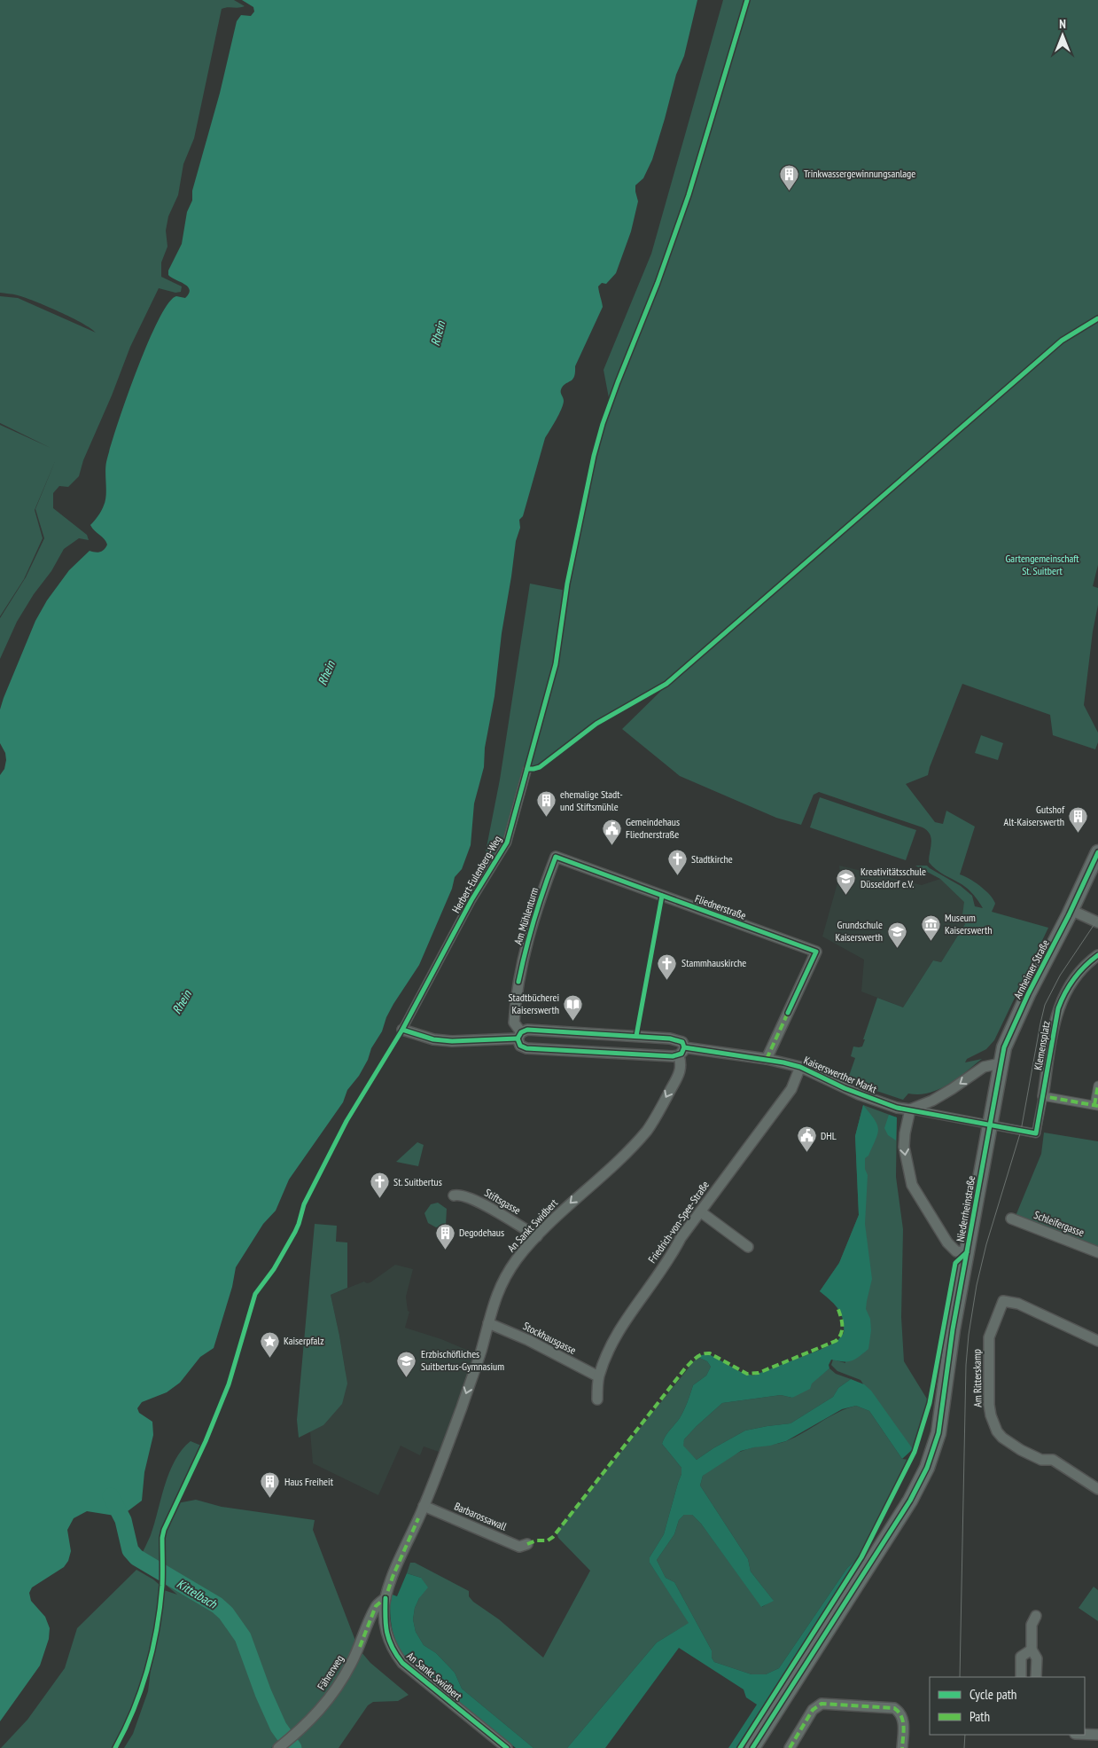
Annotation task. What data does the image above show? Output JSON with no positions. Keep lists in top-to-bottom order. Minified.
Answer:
{"streets":{"main road":["Arnheimer Straße","Niederrheinstraße"],"street":["Herbert-Eulenberg-Weg","Fliednerstraße","Am Mühlenturm","Klemensplatz","Kaiserswerther Markt","Stiftsgasse","Friedrich-von-Spee-Straße","Schleifergasse","An Sankt Swidbert","Stockhausgasse","Am Ritterskamp","Barbarossawall","Fährerweg"]},"crossings":[["Herbert-Eulenberg-Weg","Kaiserswerther Markt"],["Fliednerstraße","Am Mühlenturm"],["Fliednerstraße","Kaiserswerther Markt"],["Am Mühlenturm","Kaiserswerther Markt"],["Arnheimer Straße","Niederrheinstraße"],["Kaiserswerther Markt","Friedrich-von-Spee-Straße"],["Kaiserswerther Markt","An Sankt Swidbert"],["Stiftsgasse","An Sankt Swidbert"],["Friedrich-von-Spee-Straße","Stockhausgasse"],["An Sankt Swidbert","Stockhausgasse"],["An Sankt Swidbert","Barbarossawall"],["An Sankt Swidbert","Fährerweg"]],"one_way":["An Sankt Swidbert"],"water":["Rhein","Kittelbach"],"parks":["Gartengemeinschaft St. Suitbert"],"places":{"building":["Trinkwassergewinnungsanlage","ehemalige Stadt- und Stiftsmühle","Gutshof Alt-Kaiserswerth","Degodehaus","Haus Freiheit"],"public building":["Gemeindehaus Fliednerstraße","DHL"],"church":["Stadtkirche","Stammhauskirche","St. Suitbertus"],"school or university":["Kreativitätsschule Düsseldorf e.V.","Grundschule Kaiserswerth","Erzbischöfliches Suitbertus-Gymnasium"],"museum":["Museum Kaiserswerth"],"library":["Stadtbücherei Kaiserswerth"],"place":["Kaiserpfalz"]},"legend":["Cycle path","Path"],"north":"top"}
